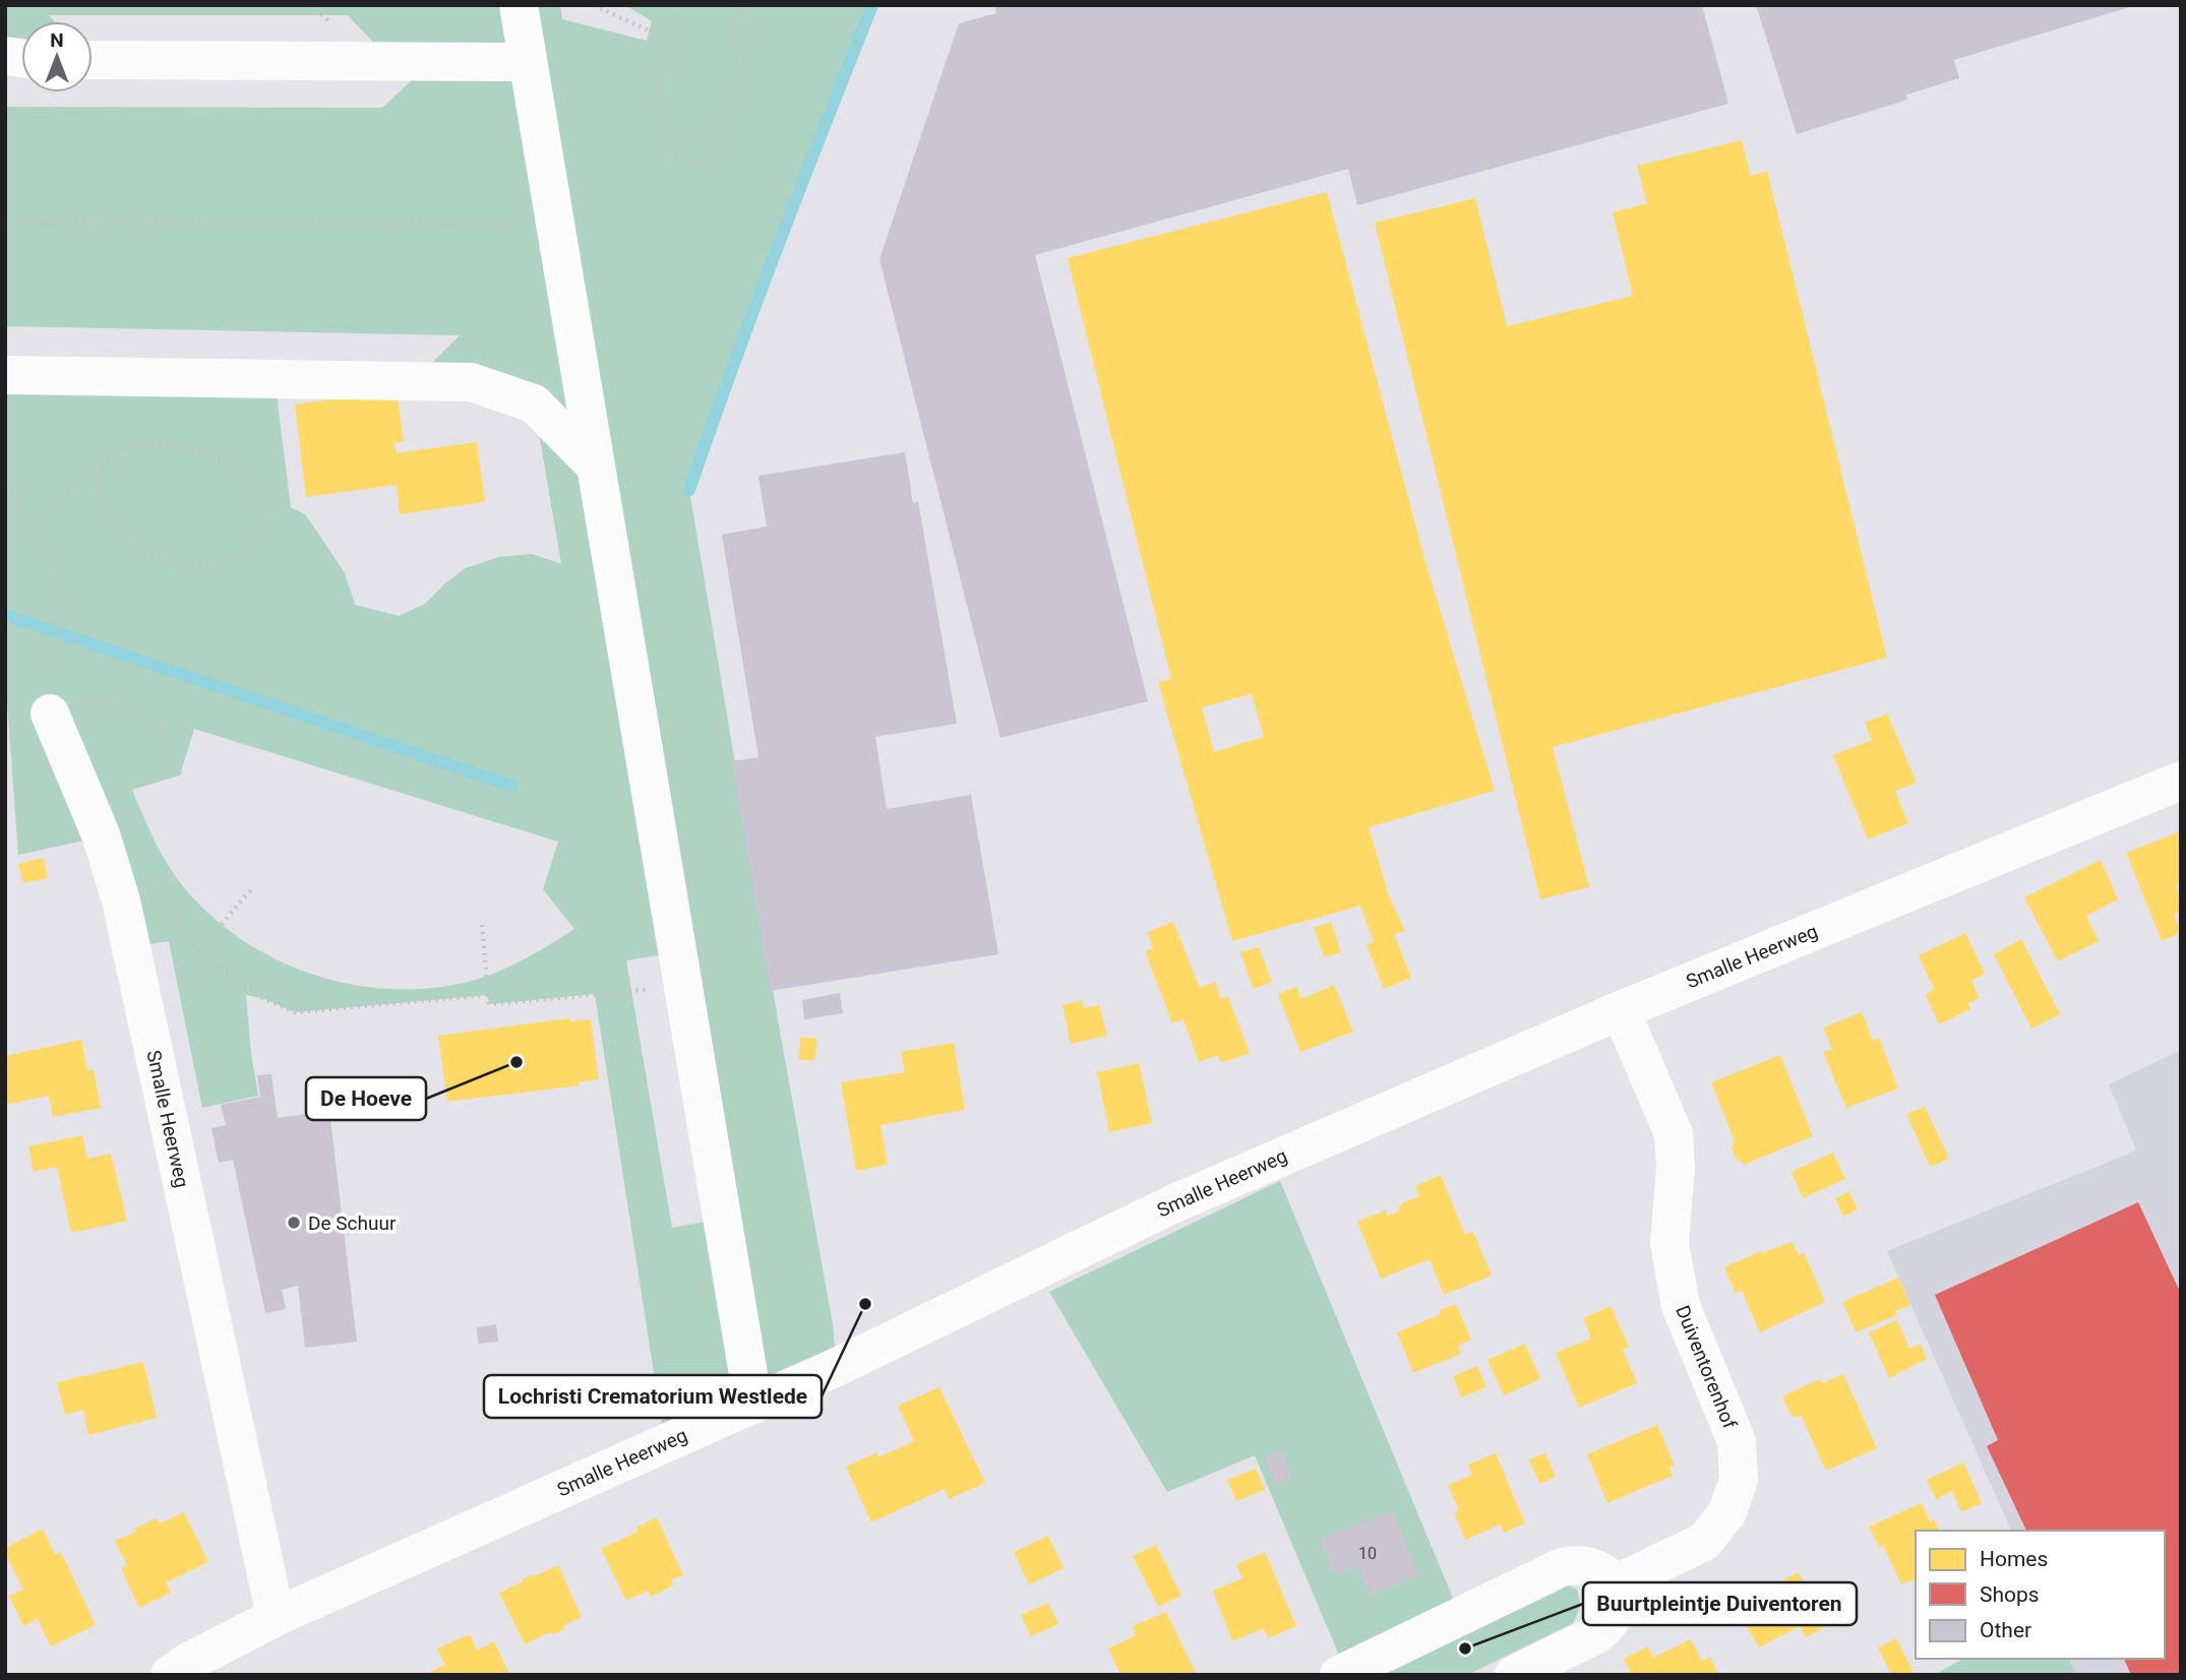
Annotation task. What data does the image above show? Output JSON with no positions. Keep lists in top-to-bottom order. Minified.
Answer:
{"streets":{"street":["Smalle Heerweg","Duiventorenhof"]},"crossings":[["Smalle Heerweg","Duiventorenhof"]],"places":["De Hoeve","De Schuur","Lochristi Crematorium Westlede","Buurtpleintje Duiventoren"],"house_numbers":["10"],"legend":["Homes","Shops","Other"],"north":"top"}
